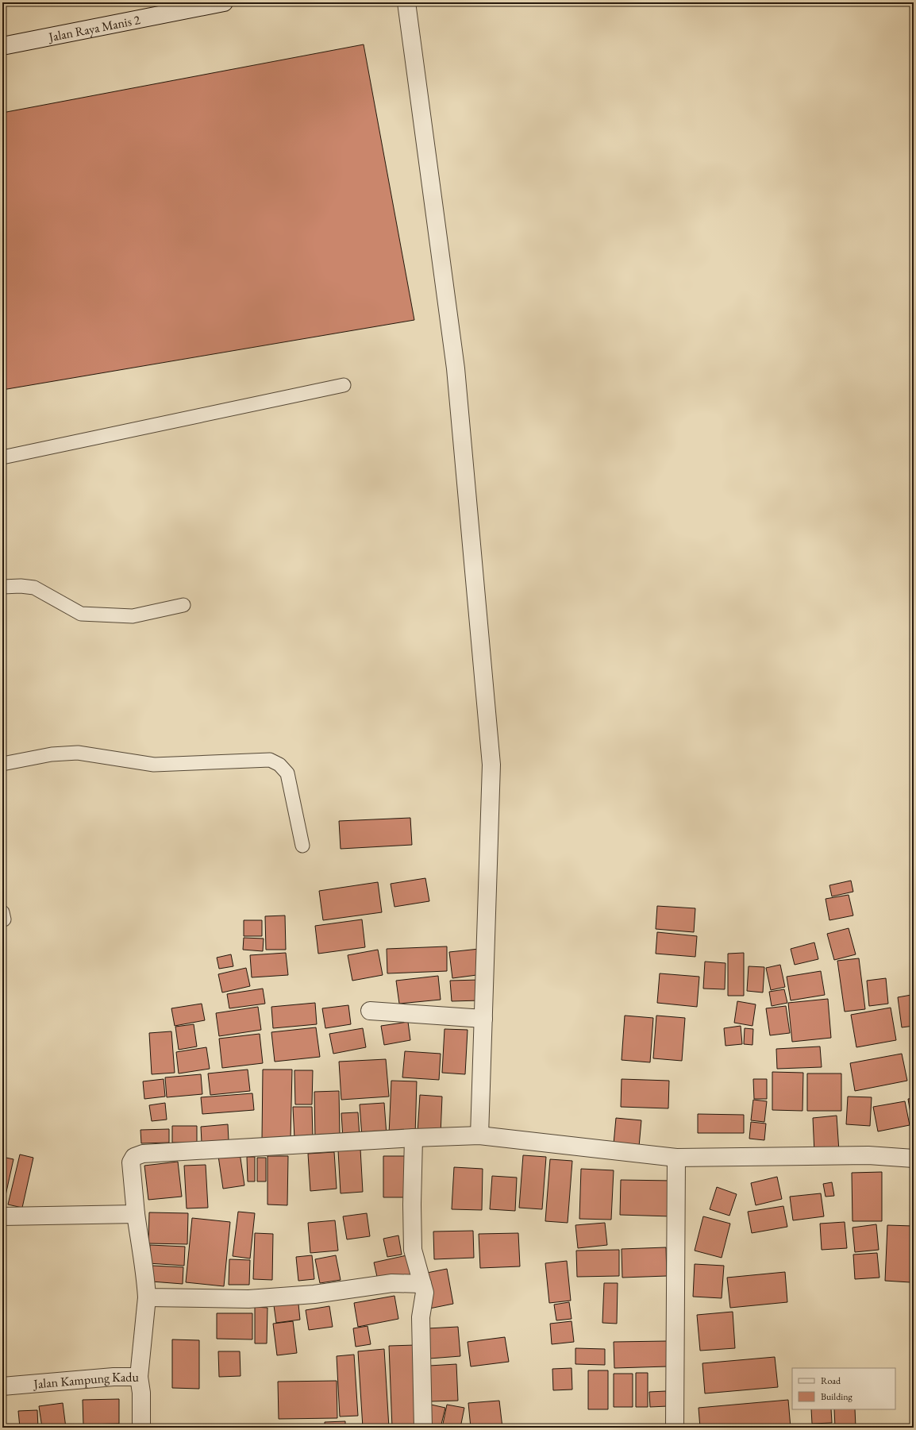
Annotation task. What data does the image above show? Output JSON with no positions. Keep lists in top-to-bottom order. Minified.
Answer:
{"streets":{"street":["Jalan Raya Manis 2","Jalan Kampung Kadu"]},"legend":["Road","Building"]}
